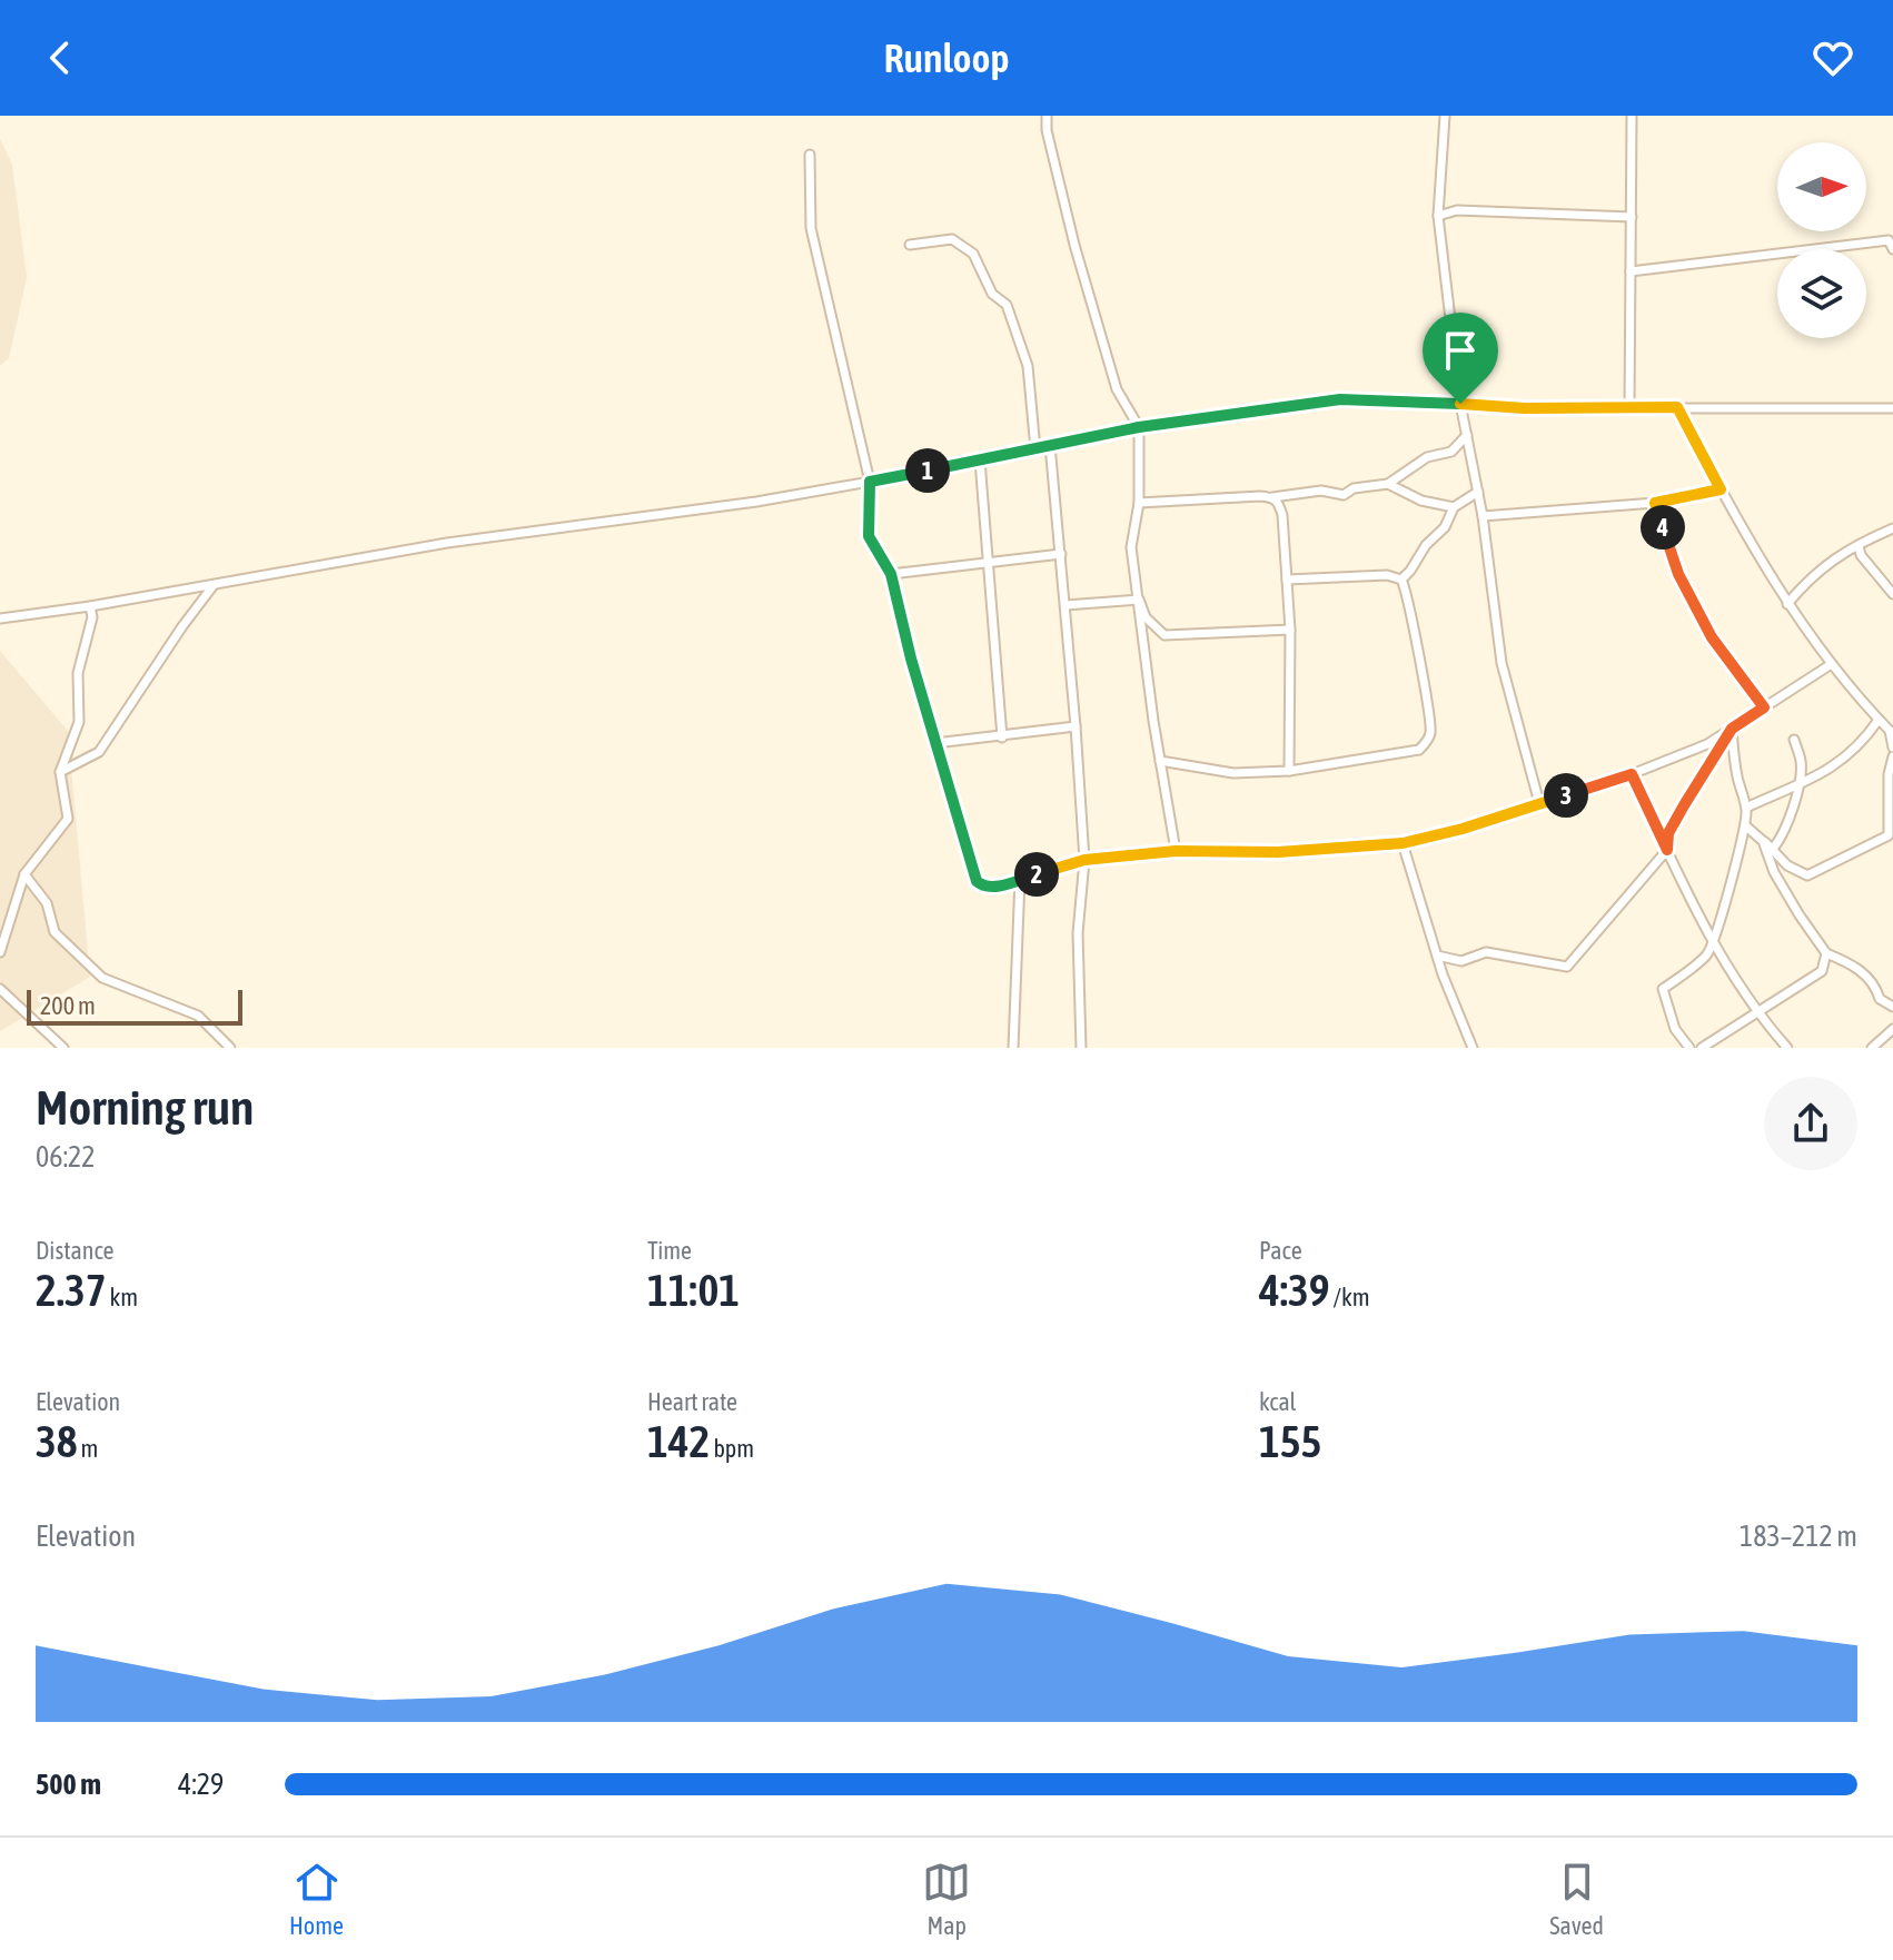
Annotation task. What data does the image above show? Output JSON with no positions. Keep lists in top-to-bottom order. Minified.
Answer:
{"scale_bar":"200 m","north":"right","page":{"header":"Runloop","pins":["1","4","3","2"],"scale":"200 m","heading":["Morning run","06:22"],"stats":[["Distance","2.37 km"],["Time","11:01"],["Pace","4:39 /km"],["Elevation","38 m"],["Heart rate","142 bpm"],["kcal","155"]],"chart":["Elevation","183–212 m"],"list":[{"name":"500 m","note":"4:29"}],"tabs":["Home","Map","Saved"]}}
